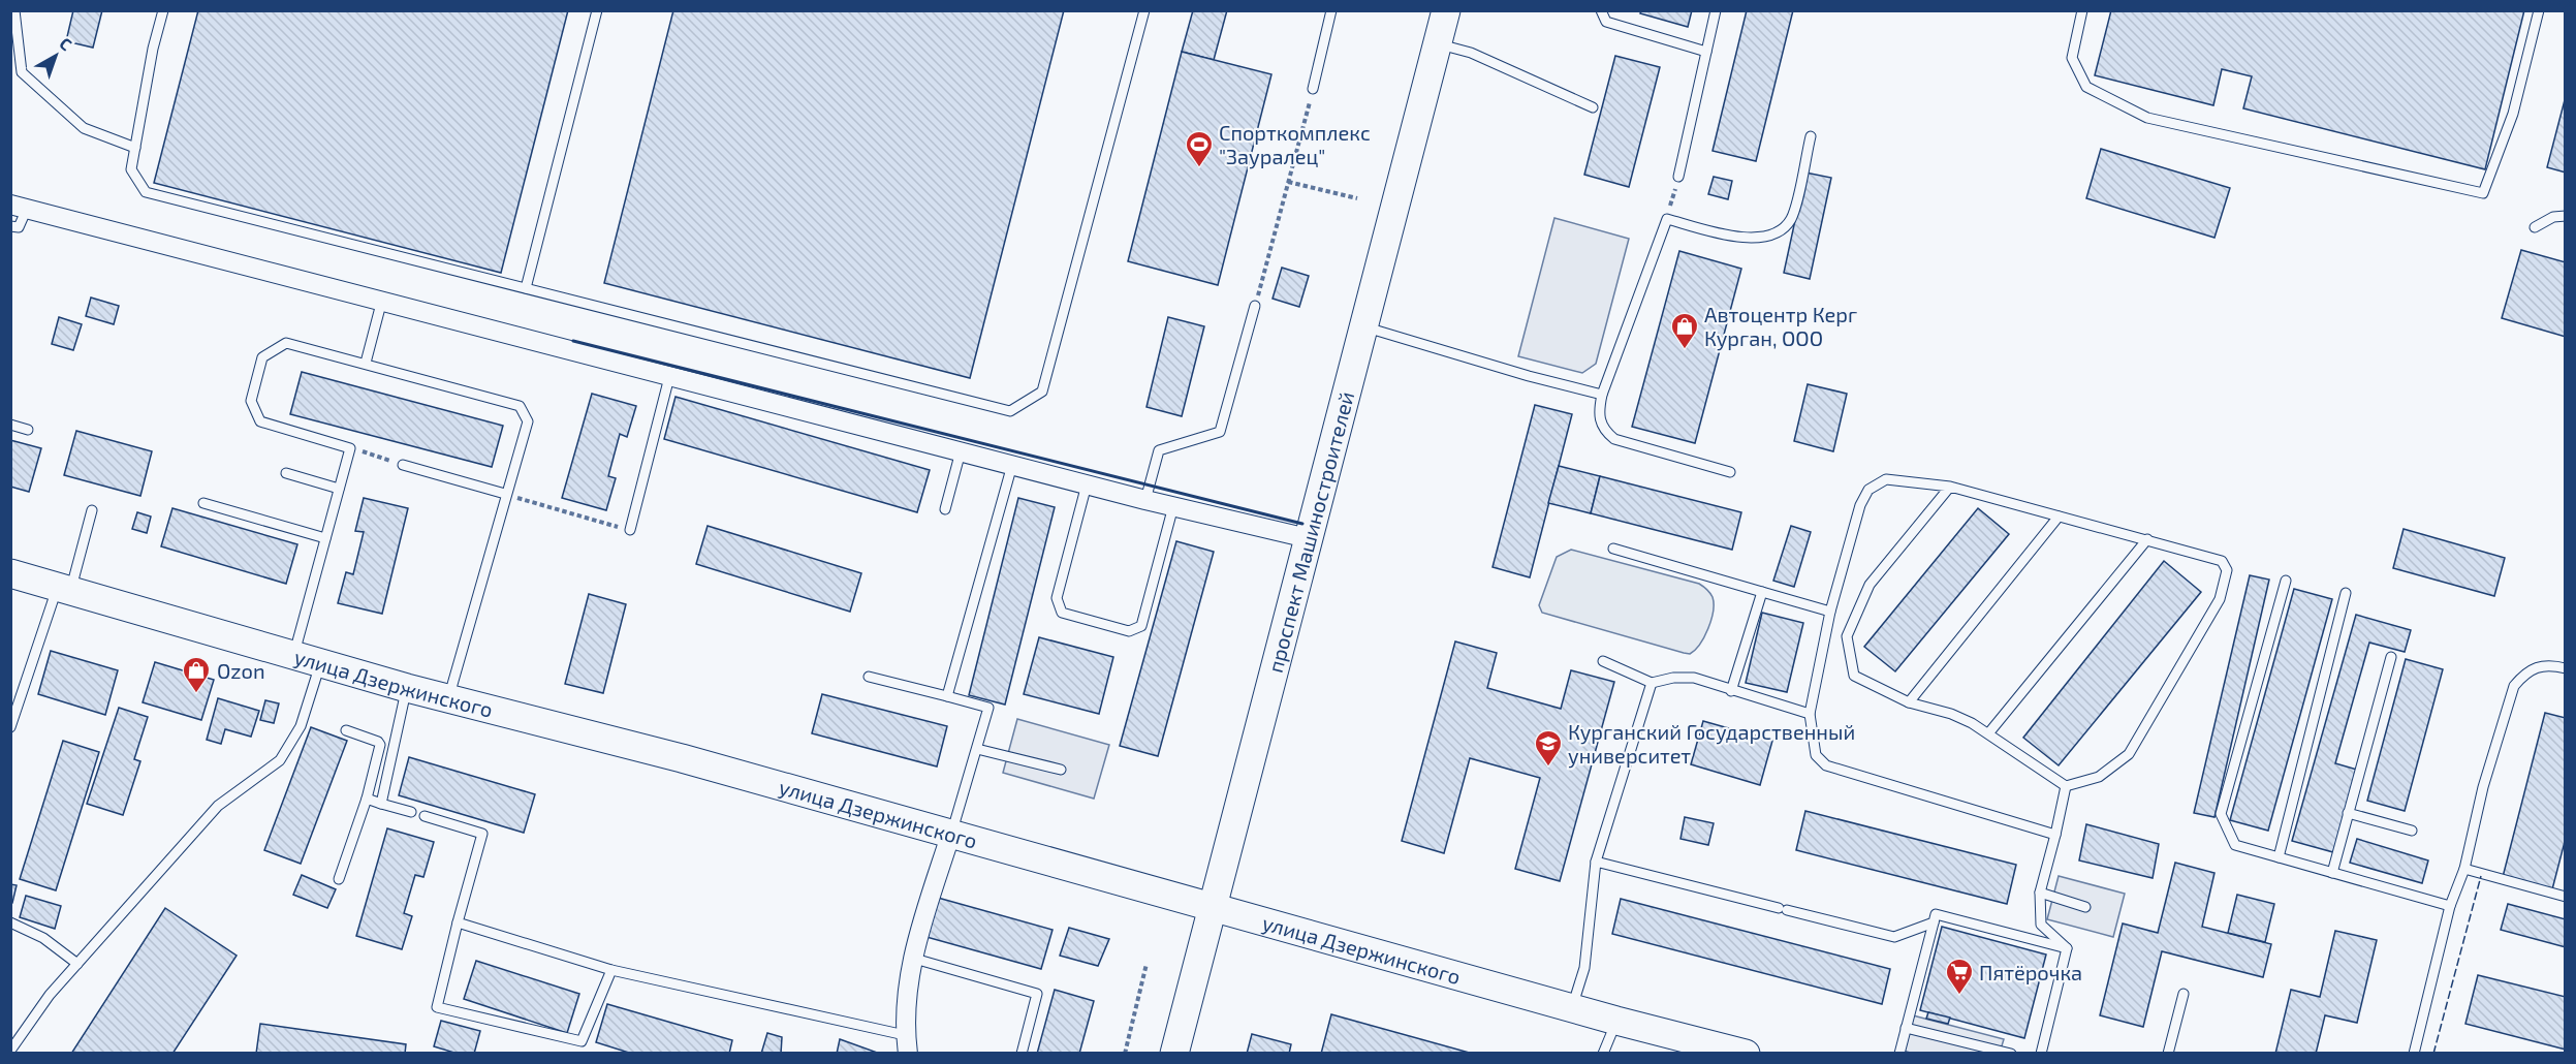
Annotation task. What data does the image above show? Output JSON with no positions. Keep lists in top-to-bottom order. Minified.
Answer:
{"streets":{"main road":["проспект Машиностроителей","улица Дзержинского"]},"crossings":[["проспект Машиностроителей","улица Дзержинского"]],"places":{"sports":["Спорткомплекс \"Зауралец\""],"shop":["Автоцентр Керг Курган, ООО","Ozon"],"school or university":["Курганский Государственный университет"],"supermarket":["Пятёрочка"]},"north":"top right"}
